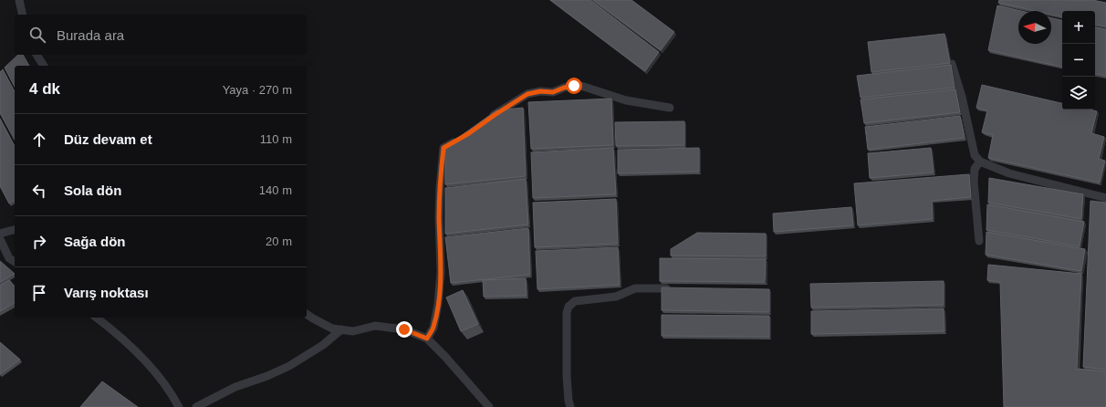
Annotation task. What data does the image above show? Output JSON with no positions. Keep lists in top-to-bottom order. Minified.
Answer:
{"north":"left","page":{"map_buttons":["+","−"],"search":"Burada ara","heading":["4 dk","Yaya · 270 m"],"list":[["Düz devam et","110 m"],["Sola dön","140 m"],["Sağa dön","20 m"],"Varış noktası"]}}
